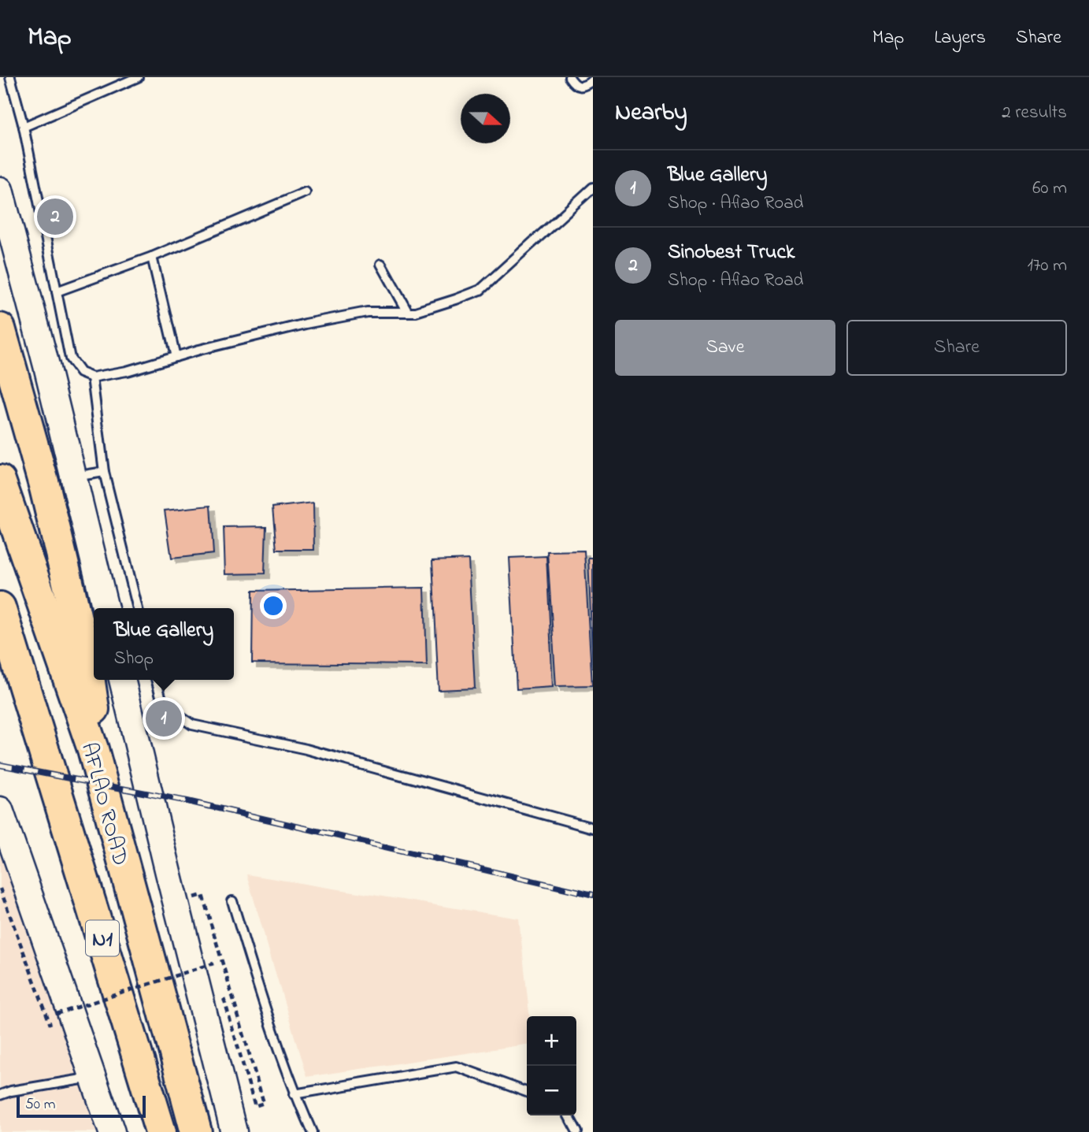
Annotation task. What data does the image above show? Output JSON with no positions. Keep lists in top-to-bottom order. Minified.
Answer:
{"streets":{"highway":["AFLAO ROAD","N1"]},"scale_bar":"50 m","north":"right","page":{"header":"Map","nav":["Map","Layers","Share"],"heading":["Nearby","2 results"],"list":[{"mark":"1","name":"Blue Gallery","note":"Shop · Aflao Road","value":"60 m"},{"mark":"2","name":"Sinobest Truck","note":"Shop · Aflao Road","value":"170 m"}],"pins":["2","1"],"buttons":["Save","Share"],"popup":["Blue Gallery","Shop"],"map_buttons":["+","−"],"scale":"50 m"}}
